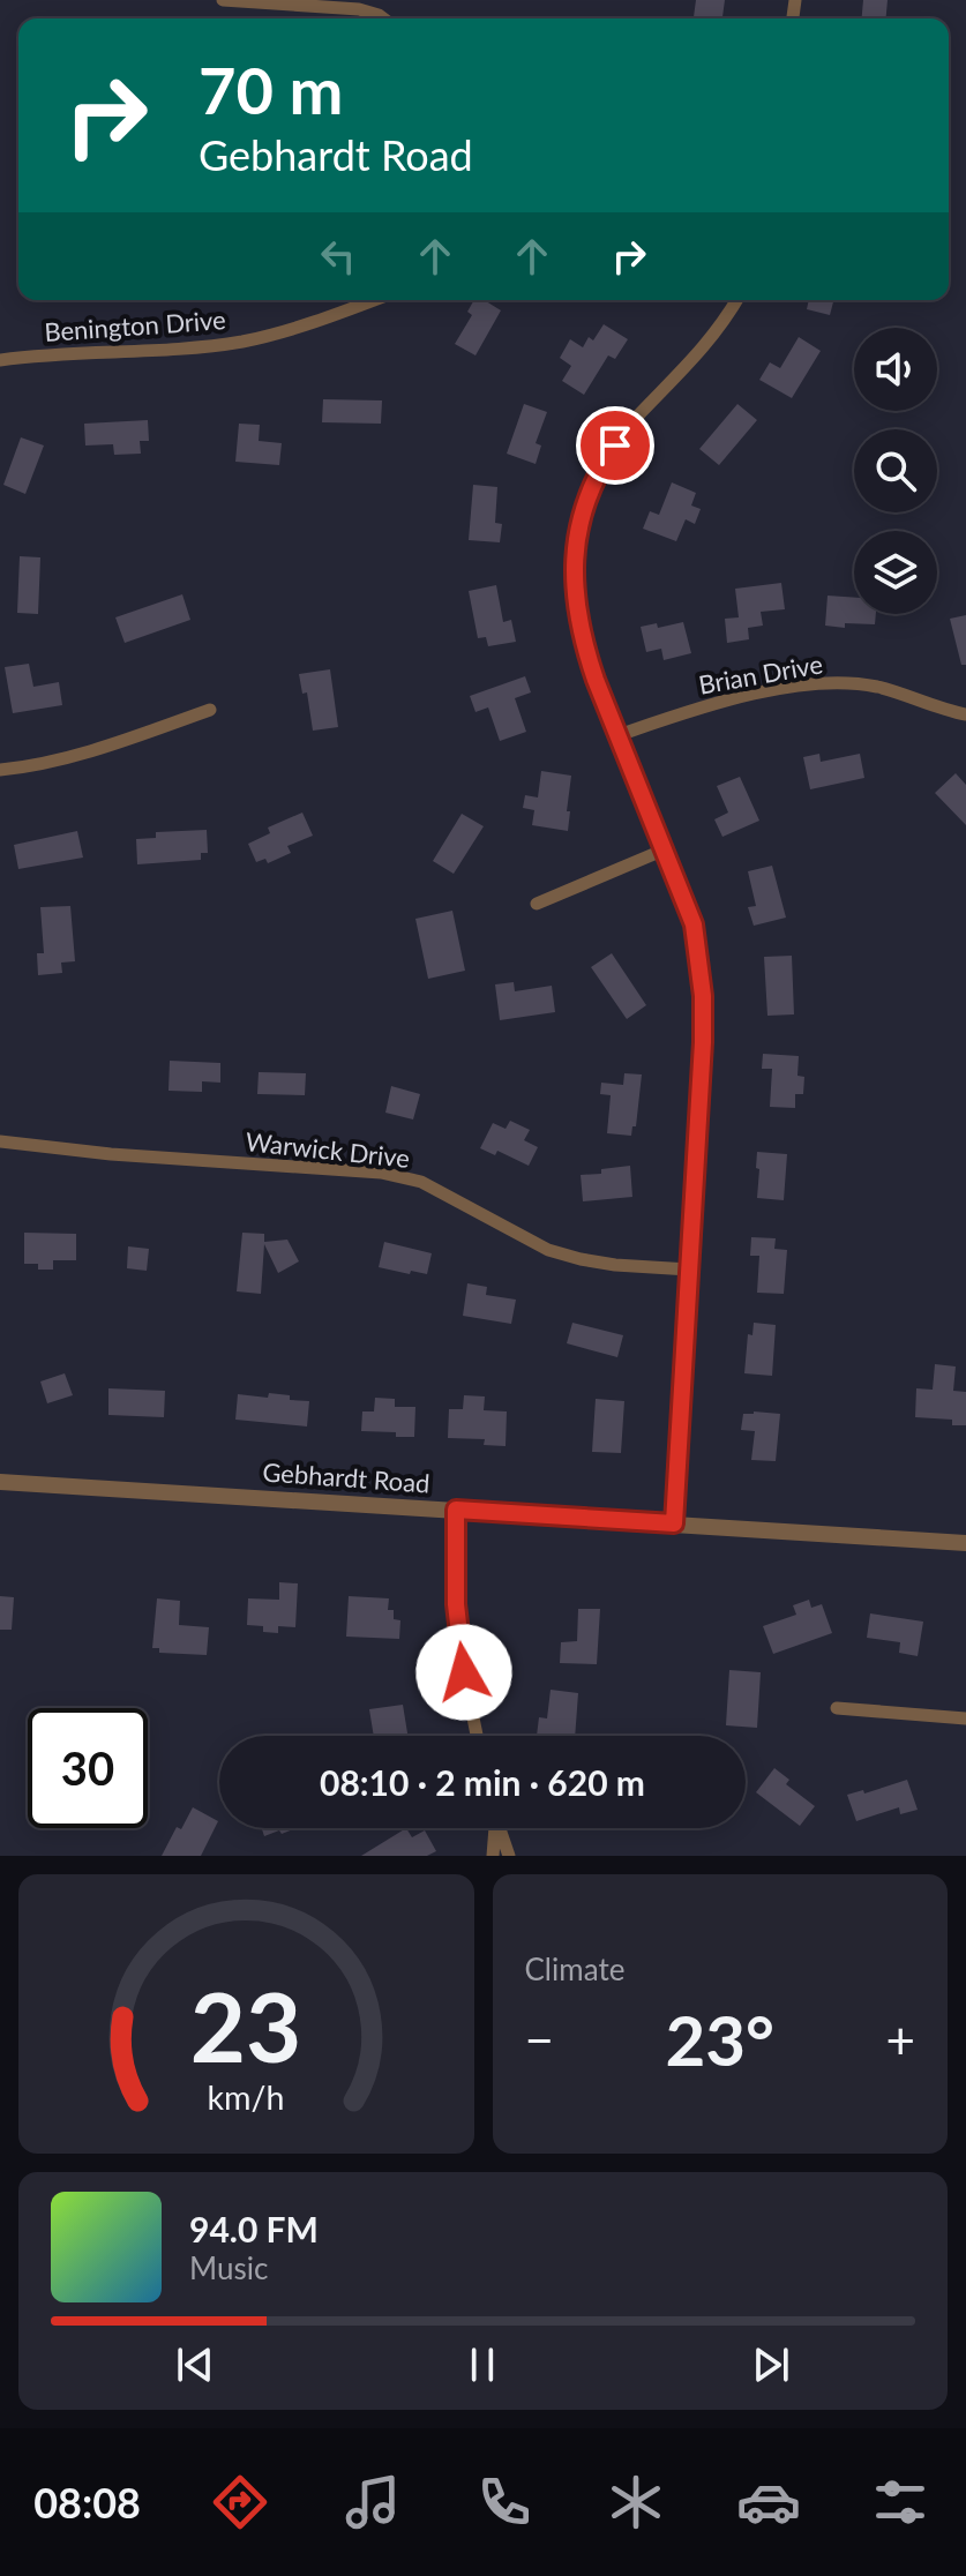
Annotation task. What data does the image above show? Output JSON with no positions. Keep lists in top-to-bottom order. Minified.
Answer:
{"streets":{"street":["Benington Drive","Brian Drive","Warwick Drive","Gebhardt Road"]},"page":{"turn":["70 m","Gebhardt Road"],"limit":"30","trip":"08:10 · 2 min · 620 m","tile":"Climate","heat":["−","23°","+"],"song":["94.0 FM","Music"],"tabs":"08:08","gauge":["23","km/h"]}}
